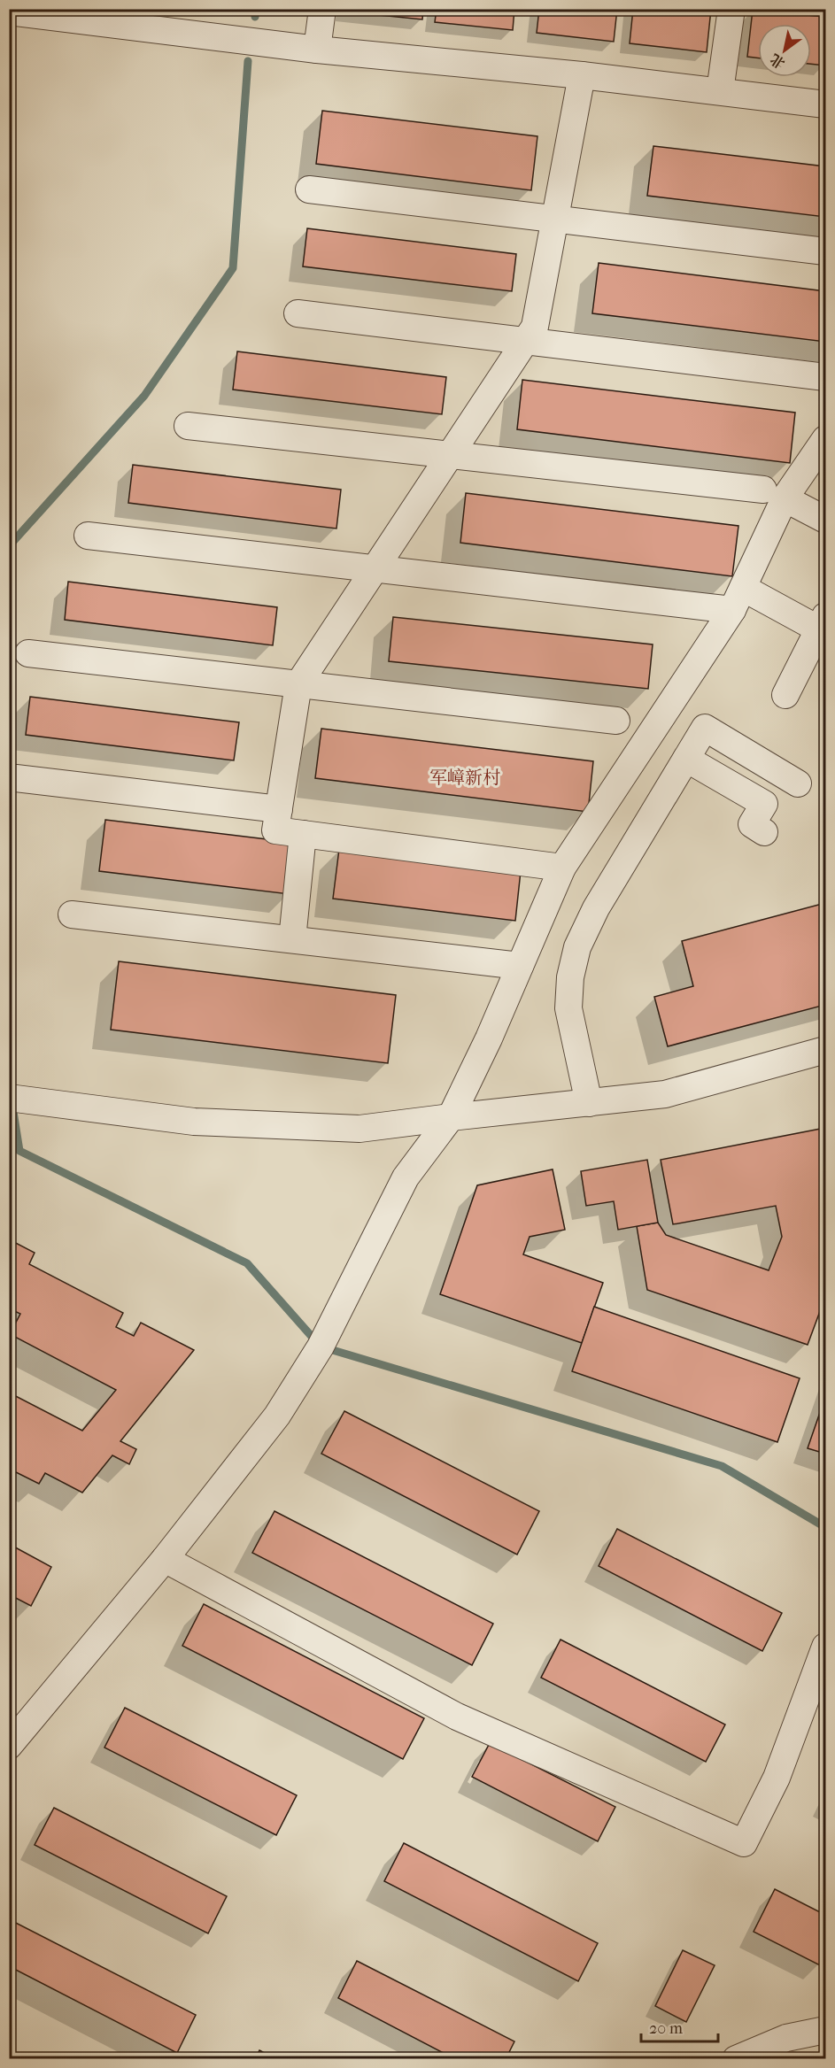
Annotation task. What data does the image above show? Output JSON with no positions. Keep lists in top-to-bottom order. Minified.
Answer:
{"districts":["军嶂新村"],"scale_bar":"20 m","north":"bottom left"}
